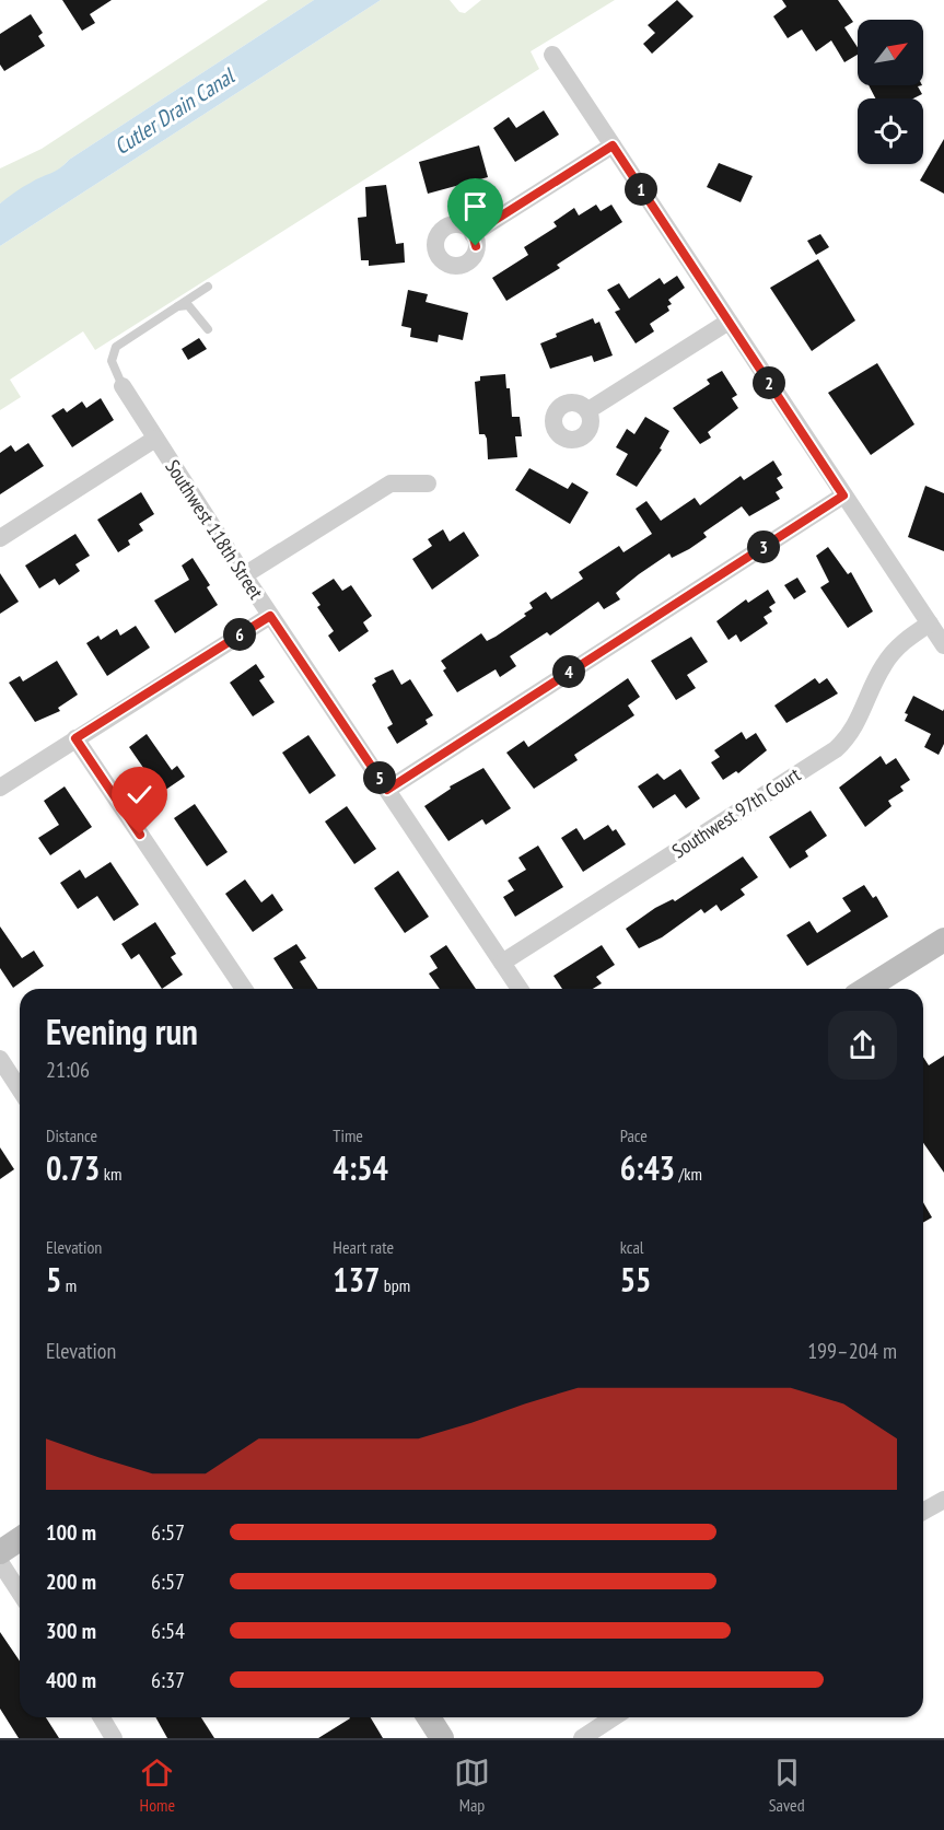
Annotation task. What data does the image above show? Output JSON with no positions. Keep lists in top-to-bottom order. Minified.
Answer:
{"streets":{"street":["Southwest 118th Street","Southwest 97th Court"]},"crossings":[["Southwest 118th Street","Southwest 97th Court"]],"water":["Cutler Drain Canal"],"north":"top right","page":{"pins":["1","2","3","6","4","5"],"heading":["Evening run","21:06"],"stats":[["Distance","0.73 km"],["Time","4:54"],["Pace","6:43 /km"],["Elevation","5 m"],["Heart rate","137 bpm"],["kcal","55"]],"chart":["Elevation","199–204 m"],"list":[{"name":"100 m","note":"6:57"},{"name":"200 m","note":"6:57"},{"name":"300 m","note":"6:54"},{"name":"400 m","note":"6:37"}],"tabs":["Home","Map","Saved"]}}
